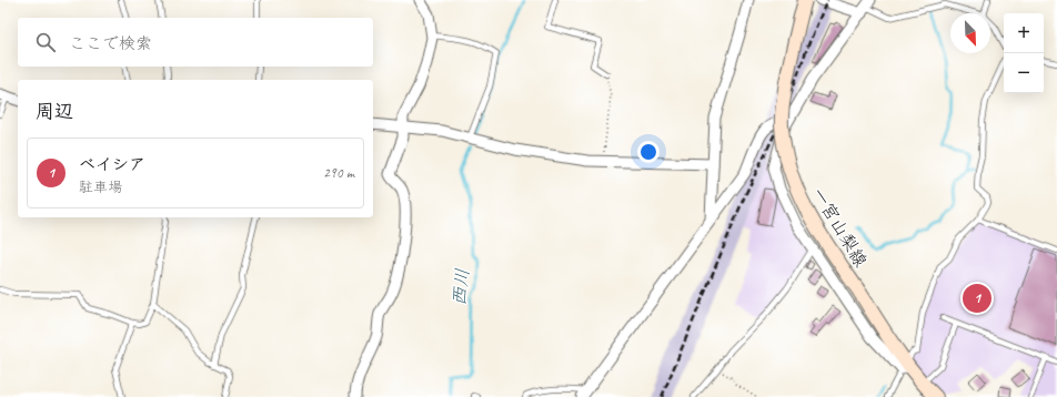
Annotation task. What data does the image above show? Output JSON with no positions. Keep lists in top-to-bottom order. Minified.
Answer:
{"streets":{"main road":["一宮山梨線"]},"water":["西川"],"north":"bottom right","page":{"map_buttons":["+","−"],"search":"ここで検索","heading":"周辺","list":[{"mark":"1","name":"ベイシア","note":"駐車場","value":"290 m"}],"pins":"1"}}
